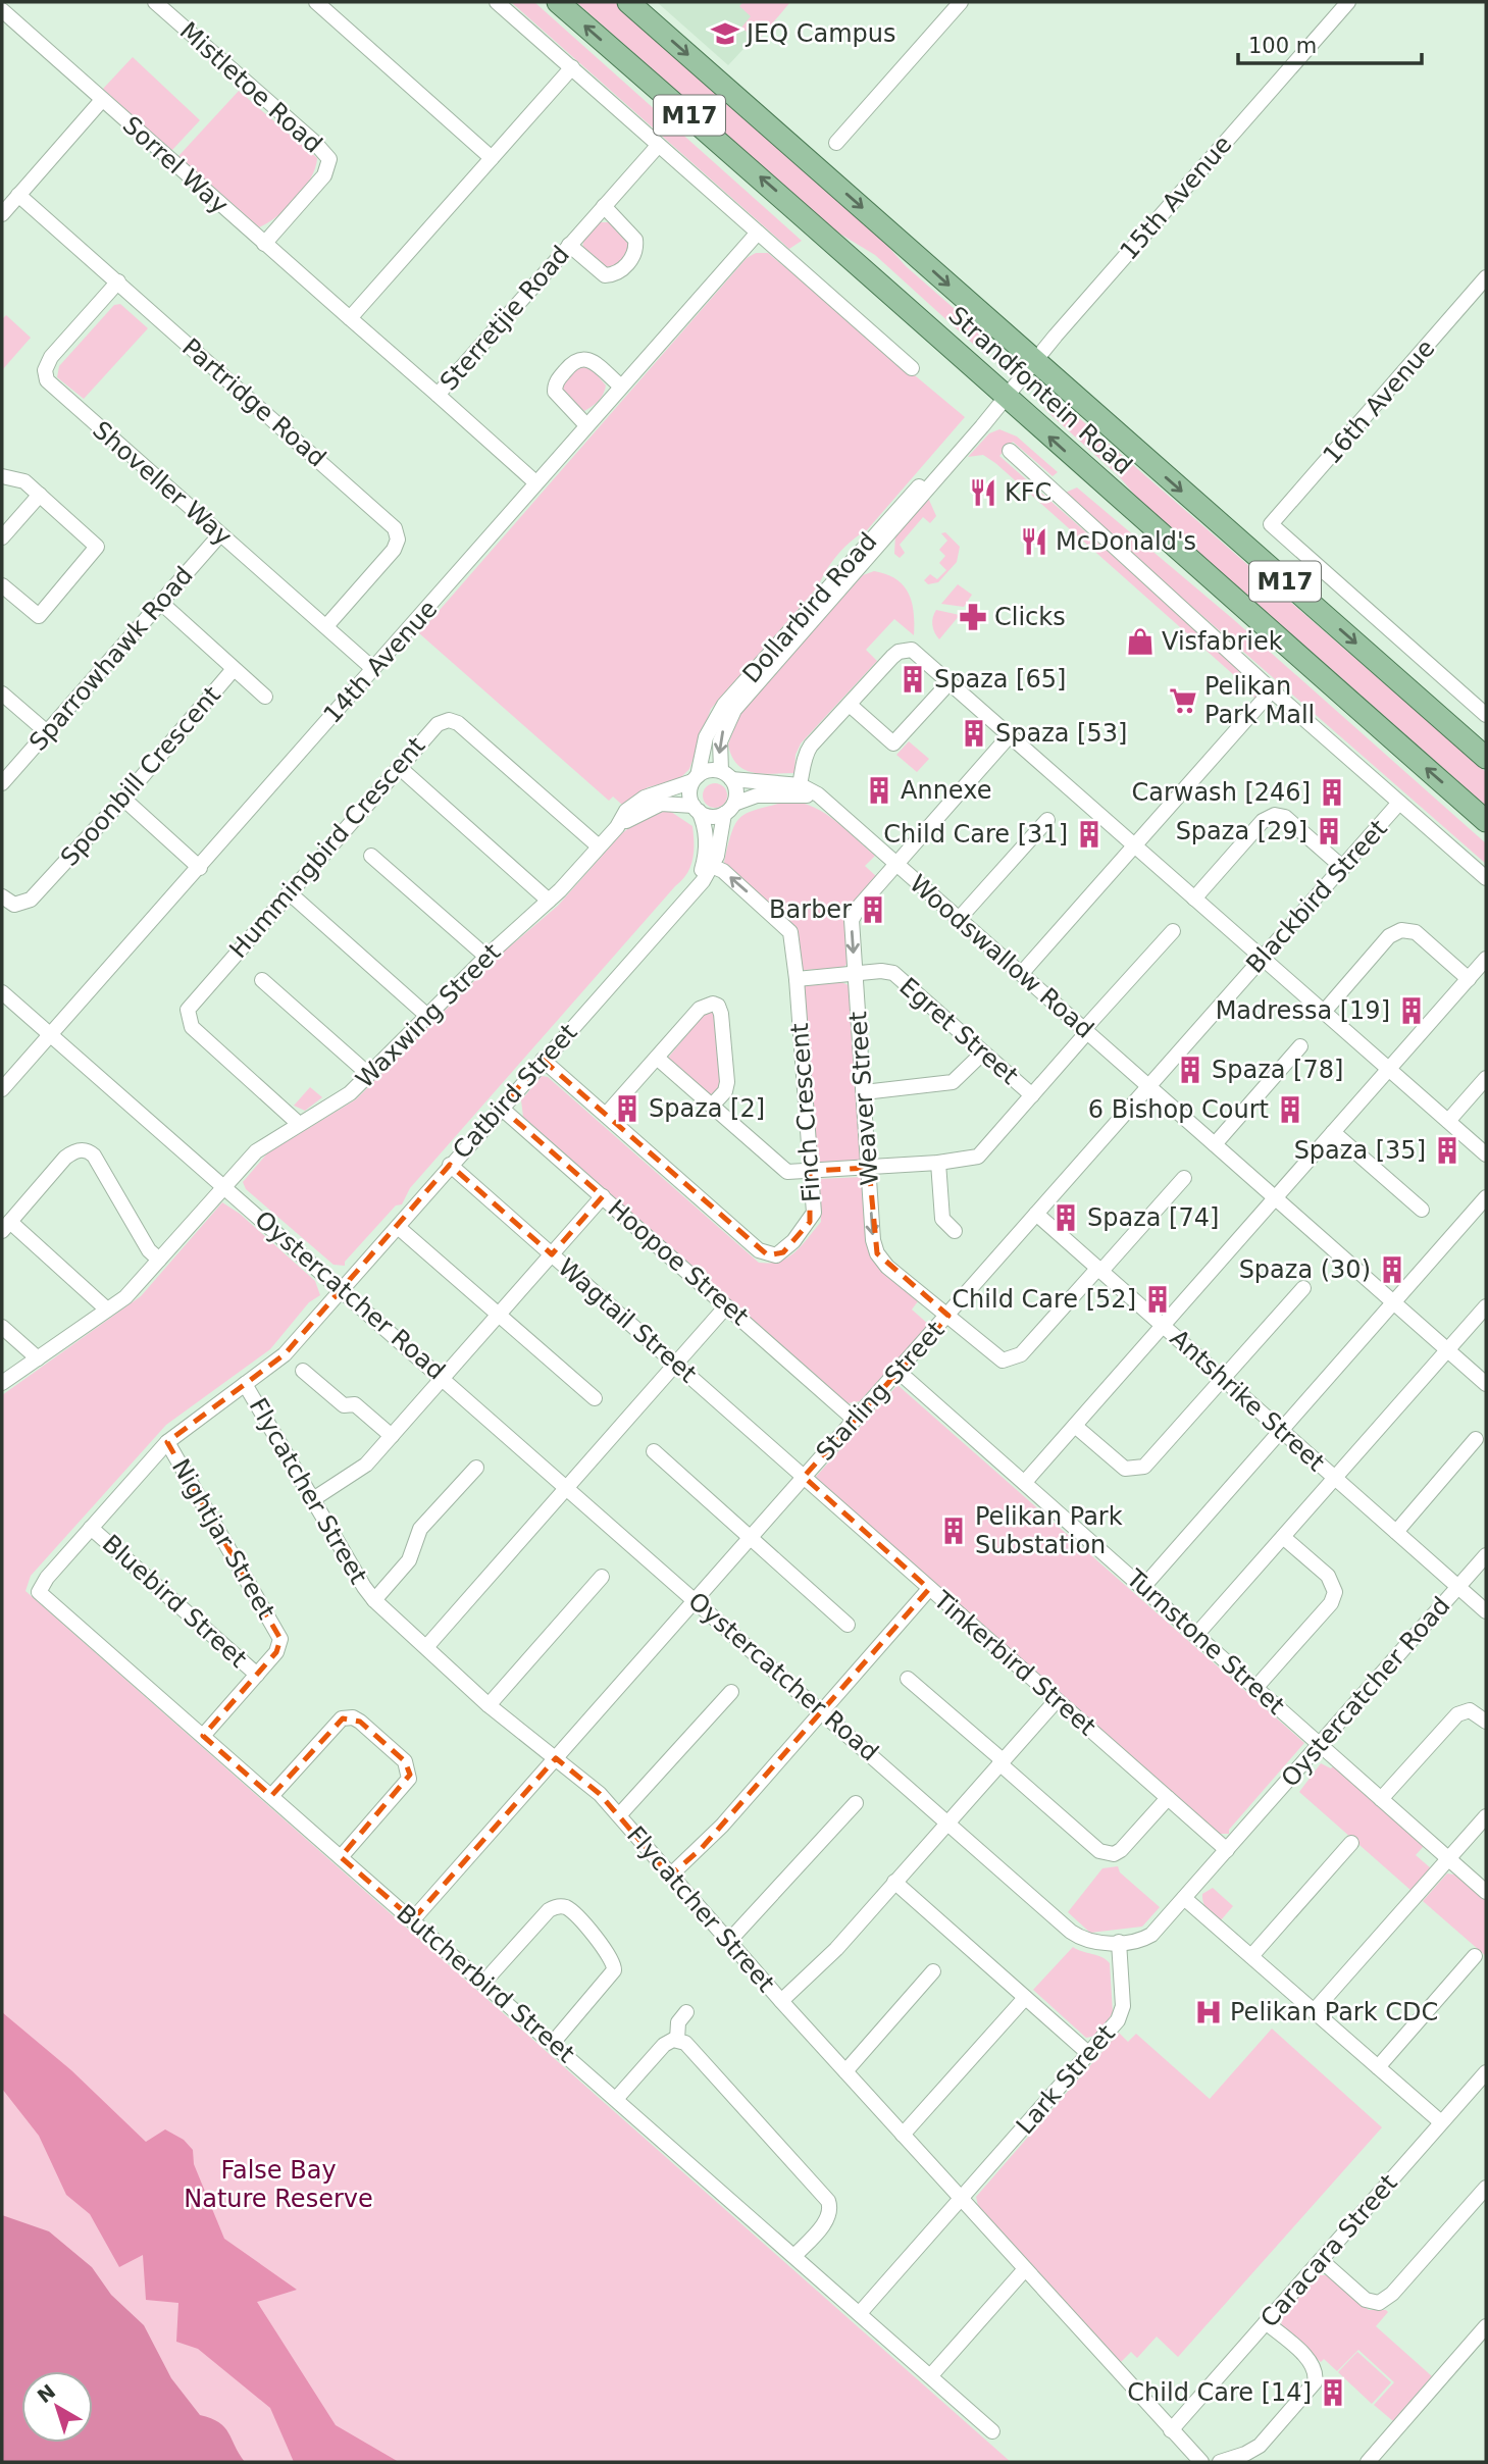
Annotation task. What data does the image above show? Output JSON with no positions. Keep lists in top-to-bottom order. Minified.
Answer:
{"streets":{"main road":["M17","Strandfontein Road"],"street":["Mistletoe Road","Sorrel Way","15th Avenue","Sterretjie Road","16th Avenue","Partridge Road","Shoveller Way","Dollarbird Road","Sparrowhawk Road","14th Avenue","Spoonbill Crescent","Hummingbird Crescent","Blackbird Street","Woodswallow Road","Waxwing Street","Egret Street","Catbird Street","Weaver Street","Finch Crescent","Hoopoe Street","Oystercatcher Road","Wagtail Street","Starling Street","Antshrike Street","Flycatcher Street","Nightjar Street","Bluebird Street","Turnstone Street","Tinkerbird Street","Butcherbird Street","Lark Street","Caracara Street"]},"crossings":[["Mistletoe Road","Sorrel Way"],["Sorrel Way","Sterretjie Road"],["15th Avenue","Strandfontein Road"],["15th Avenue","Dollarbird Road"],["Sterretjie Road","14th Avenue"],["Strandfontein Road","Dollarbird Road"],["Partridge Road","Shoveller Way"],["Shoveller Way","Sparrowhawk Road"],["Shoveller Way","14th Avenue"],["Dollarbird Road","Woodswallow Road"],["Dollarbird Road","Waxwing Street"],["Dollarbird Road","Catbird Street"],["Sparrowhawk Road","Spoonbill Crescent"],["14th Avenue","Oystercatcher Road"],["Hummingbird Crescent","Waxwing Street"],["Blackbird Street","Woodswallow Road"],["Blackbird Street","Starling Street"],["Woodswallow Road","Waxwing Street"],["Woodswallow Road","Catbird Street"],["Woodswallow Road","Weaver Street"],["Woodswallow Road","Starling Street"],["Waxwing Street","Catbird Street"],["Waxwing Street","Oystercatcher Road"],["Egret Street","Weaver Street"],["Egret Street","Finch Crescent"],["Catbird Street","Finch Crescent"],["Catbird Street","Hoopoe Street"],["Catbird Street","Oystercatcher Road"],["Catbird Street","Wagtail Street"],["Catbird Street","Flycatcher Street"],["Catbird Street","Nightjar Street"],["Catbird Street","Bluebird Street"],["Catbird Street","Butcherbird Street"],["Weaver Street","Starling Street"],["Weaver Street","Antshrike Street"],["Hoopoe Street","Starling Street"],["Oystercatcher Road","Starling Street"],["Oystercatcher Road","Antshrike Street"],["Oystercatcher Road","Turnstone Street"],["Oystercatcher Road","Tinkerbird Street"],["Oystercatcher Road","Lark Street"],["Wagtail Street","Starling Street"],["Wagtail Street","Tinkerbird Street"],["Starling Street","Antshrike Street"],["Starling Street","Flycatcher Street"],["Starling Street","Turnstone Street"],["Starling Street","Tinkerbird Street"],["Starling Street","Butcherbird Street"],["Flycatcher Street","Lark Street"],["Flycatcher Street","Caracara Street"],["Nightjar Street","Bluebird Street"],["Nightjar Street","Butcherbird Street"],["Butcherbird Street","Lark Street"]],"parks":["False Bay Nature Reserve"],"places":{"school or university":["JEQ Campus"],"restaurant":["KFC","McDonald's"],"pharmacy":["Clicks"],"shop":["Visfabriek"],"building":["Spaza [65]","Spaza [53]","Annexe","Carwash [246]","Spaza [29]","Child Care [31]","Barber","Madressa [19]","Spaza [78]","Spaza [2]","6 Bishop Court","Spaza [35]","Spaza [74]","Spaza (30)","Child Care [52]","Pelikan Park Substation","Child Care [14]"],"supermarket":["Pelikan Park Mall"],"hospital":["Pelikan Park CDC"]},"scale_bar":"100 m","north":"top left"}
